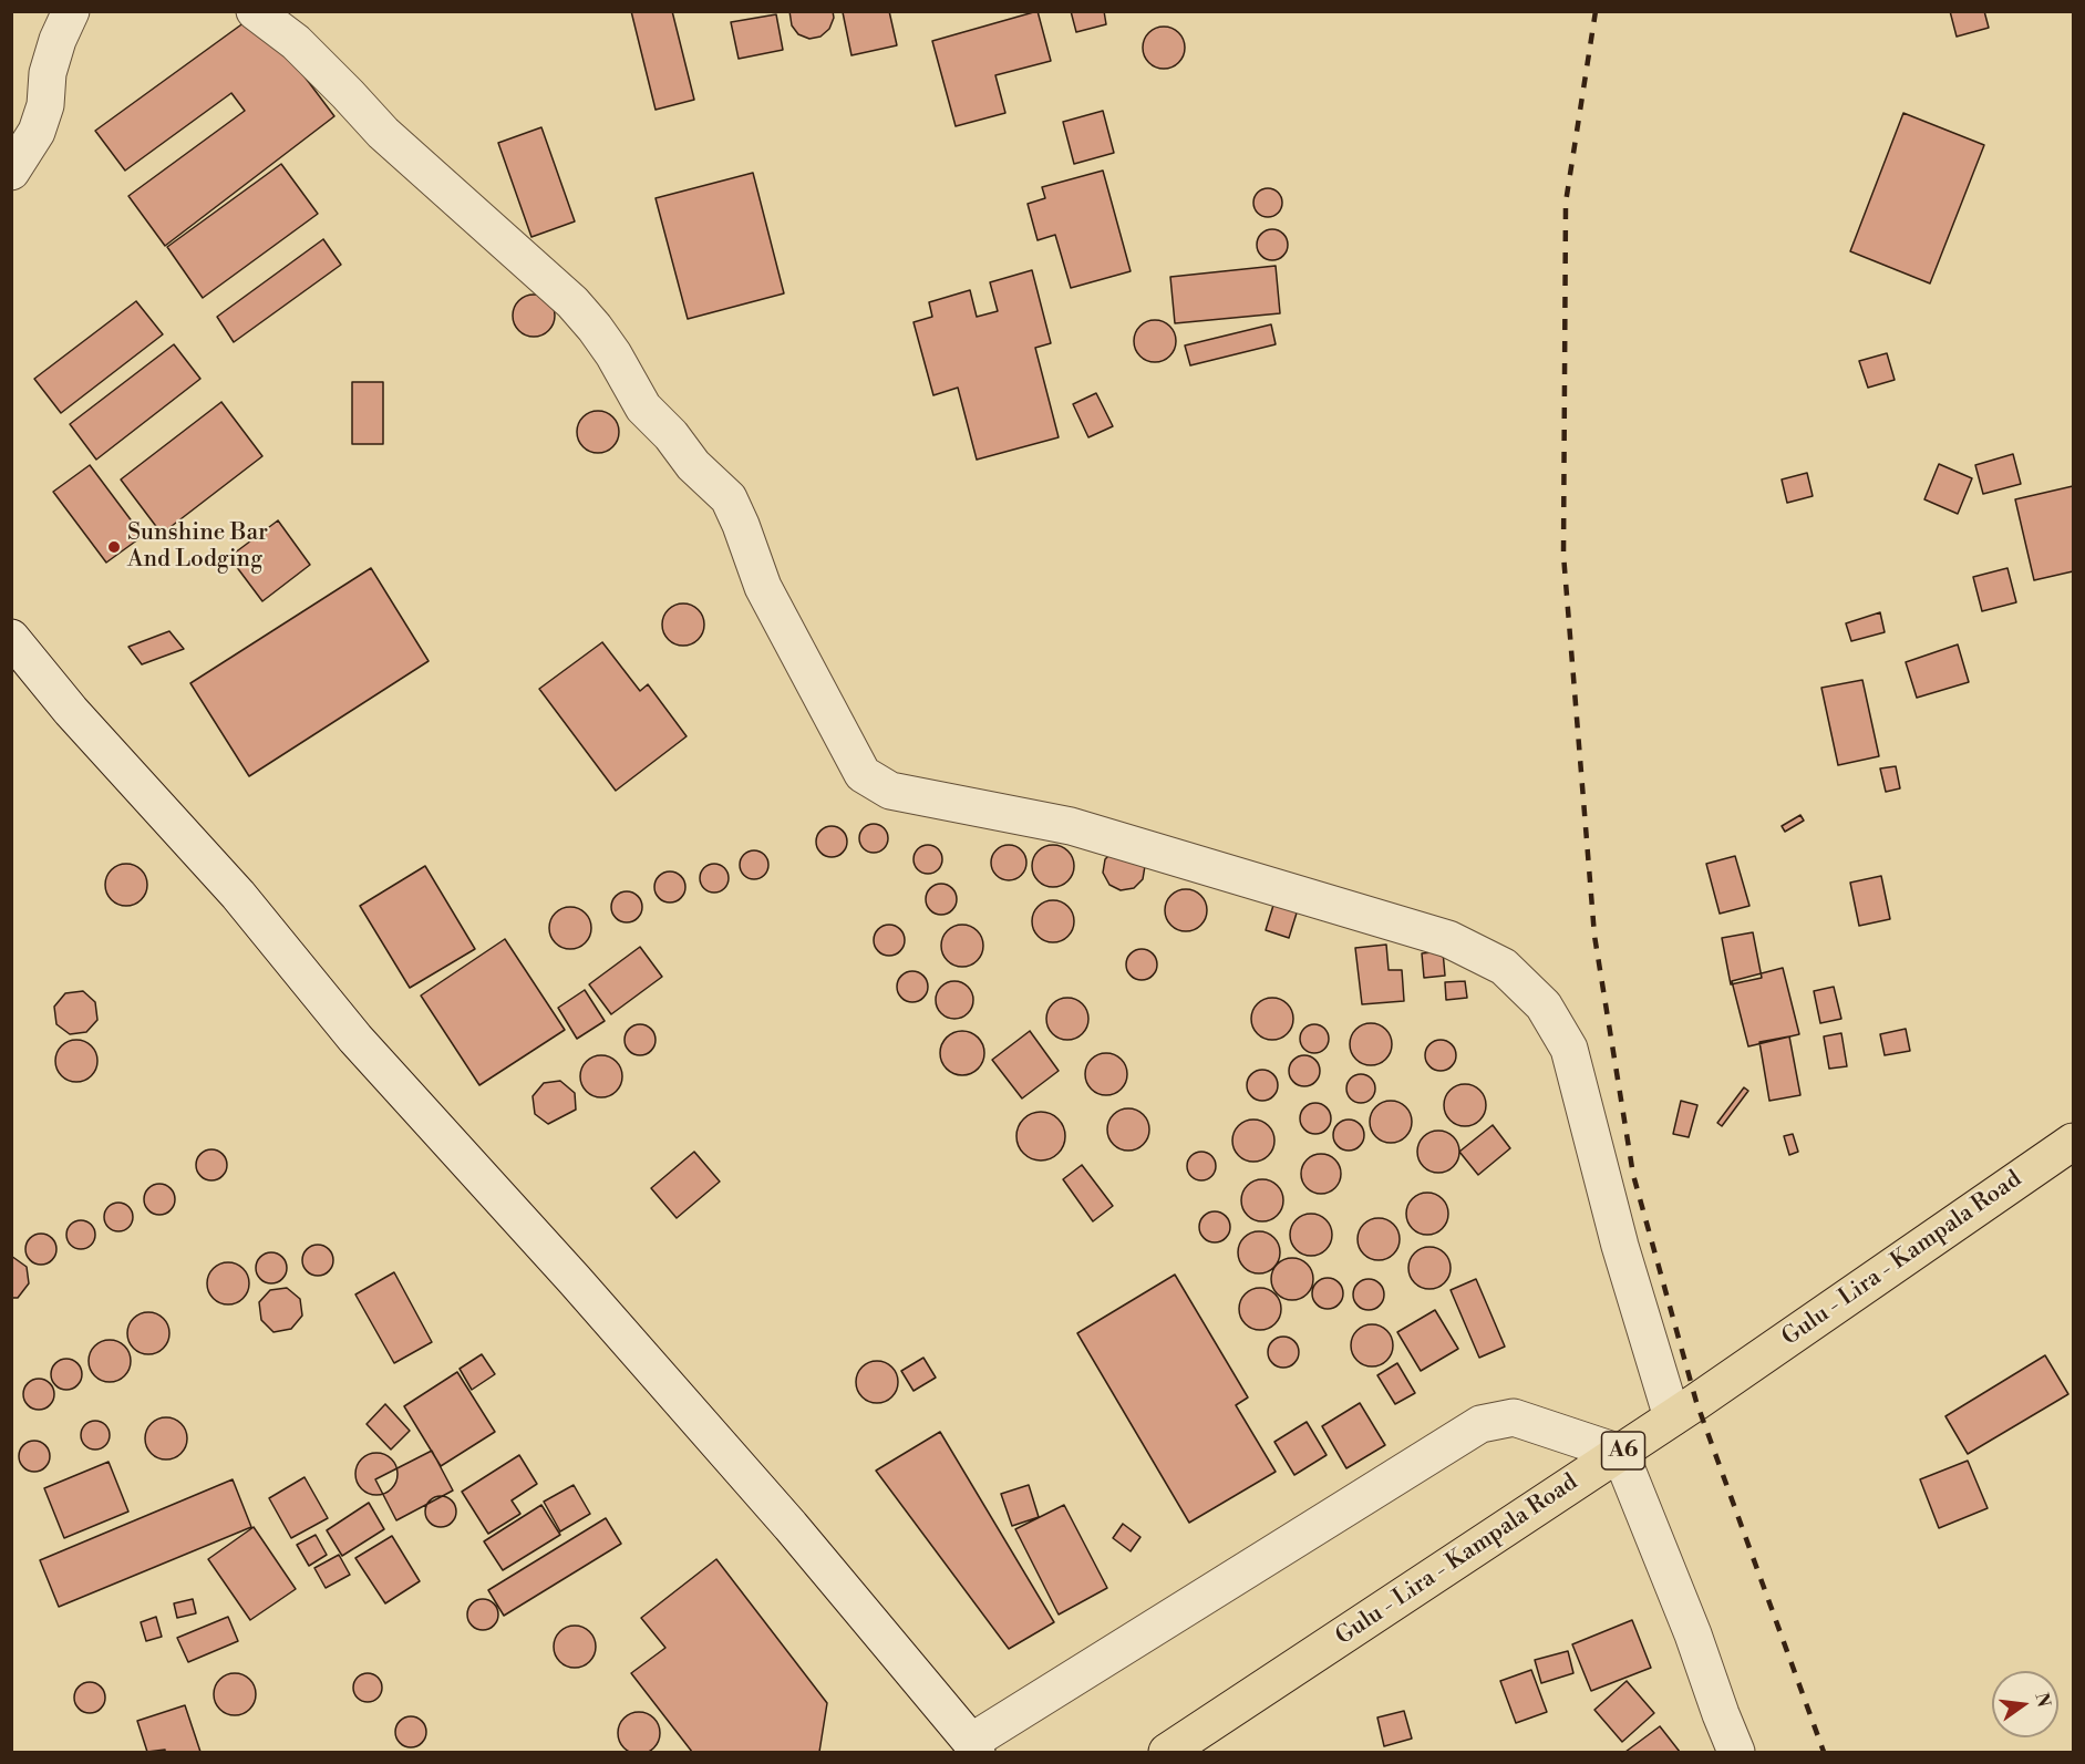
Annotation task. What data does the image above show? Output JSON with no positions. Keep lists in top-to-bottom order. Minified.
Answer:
{"streets":{"main road":["Gulu - Lira - Kampala Road","A6"]},"places":["Sunshine Bar And Lodging"],"north":"right"}
